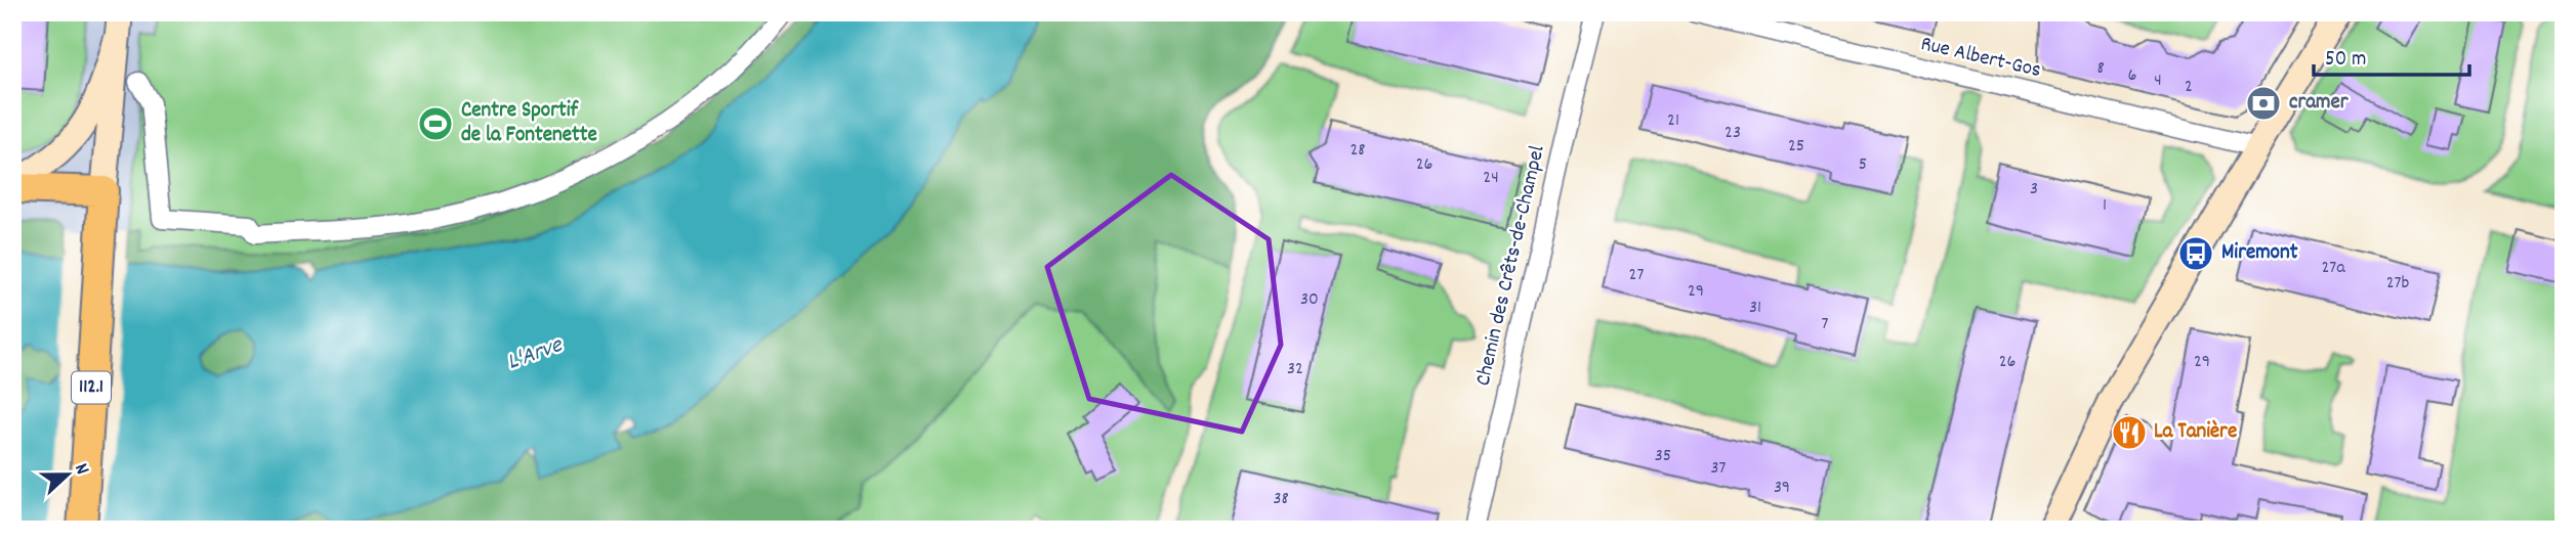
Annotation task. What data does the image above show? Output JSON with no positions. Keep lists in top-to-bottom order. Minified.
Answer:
{"streets":{"main road":["112.1"],"street":["Rue Albert-Gos","Chemin des Crêts-de-Champel"]},"water":["L'Arve"],"places":{"bank":["cramer"],"sports":["Centre Sportif de la Fontenette"],"bus stop":["Miremont"],"restaurant":["La Tanière"]},"house_numbers":["8","6","4","2","21","23","25","28","26","5","24","3","1","27a","27","27b","29","30","31","7","26","29","32","35","37","39","38"],"scale_bar":"50 m","north":"right"}
